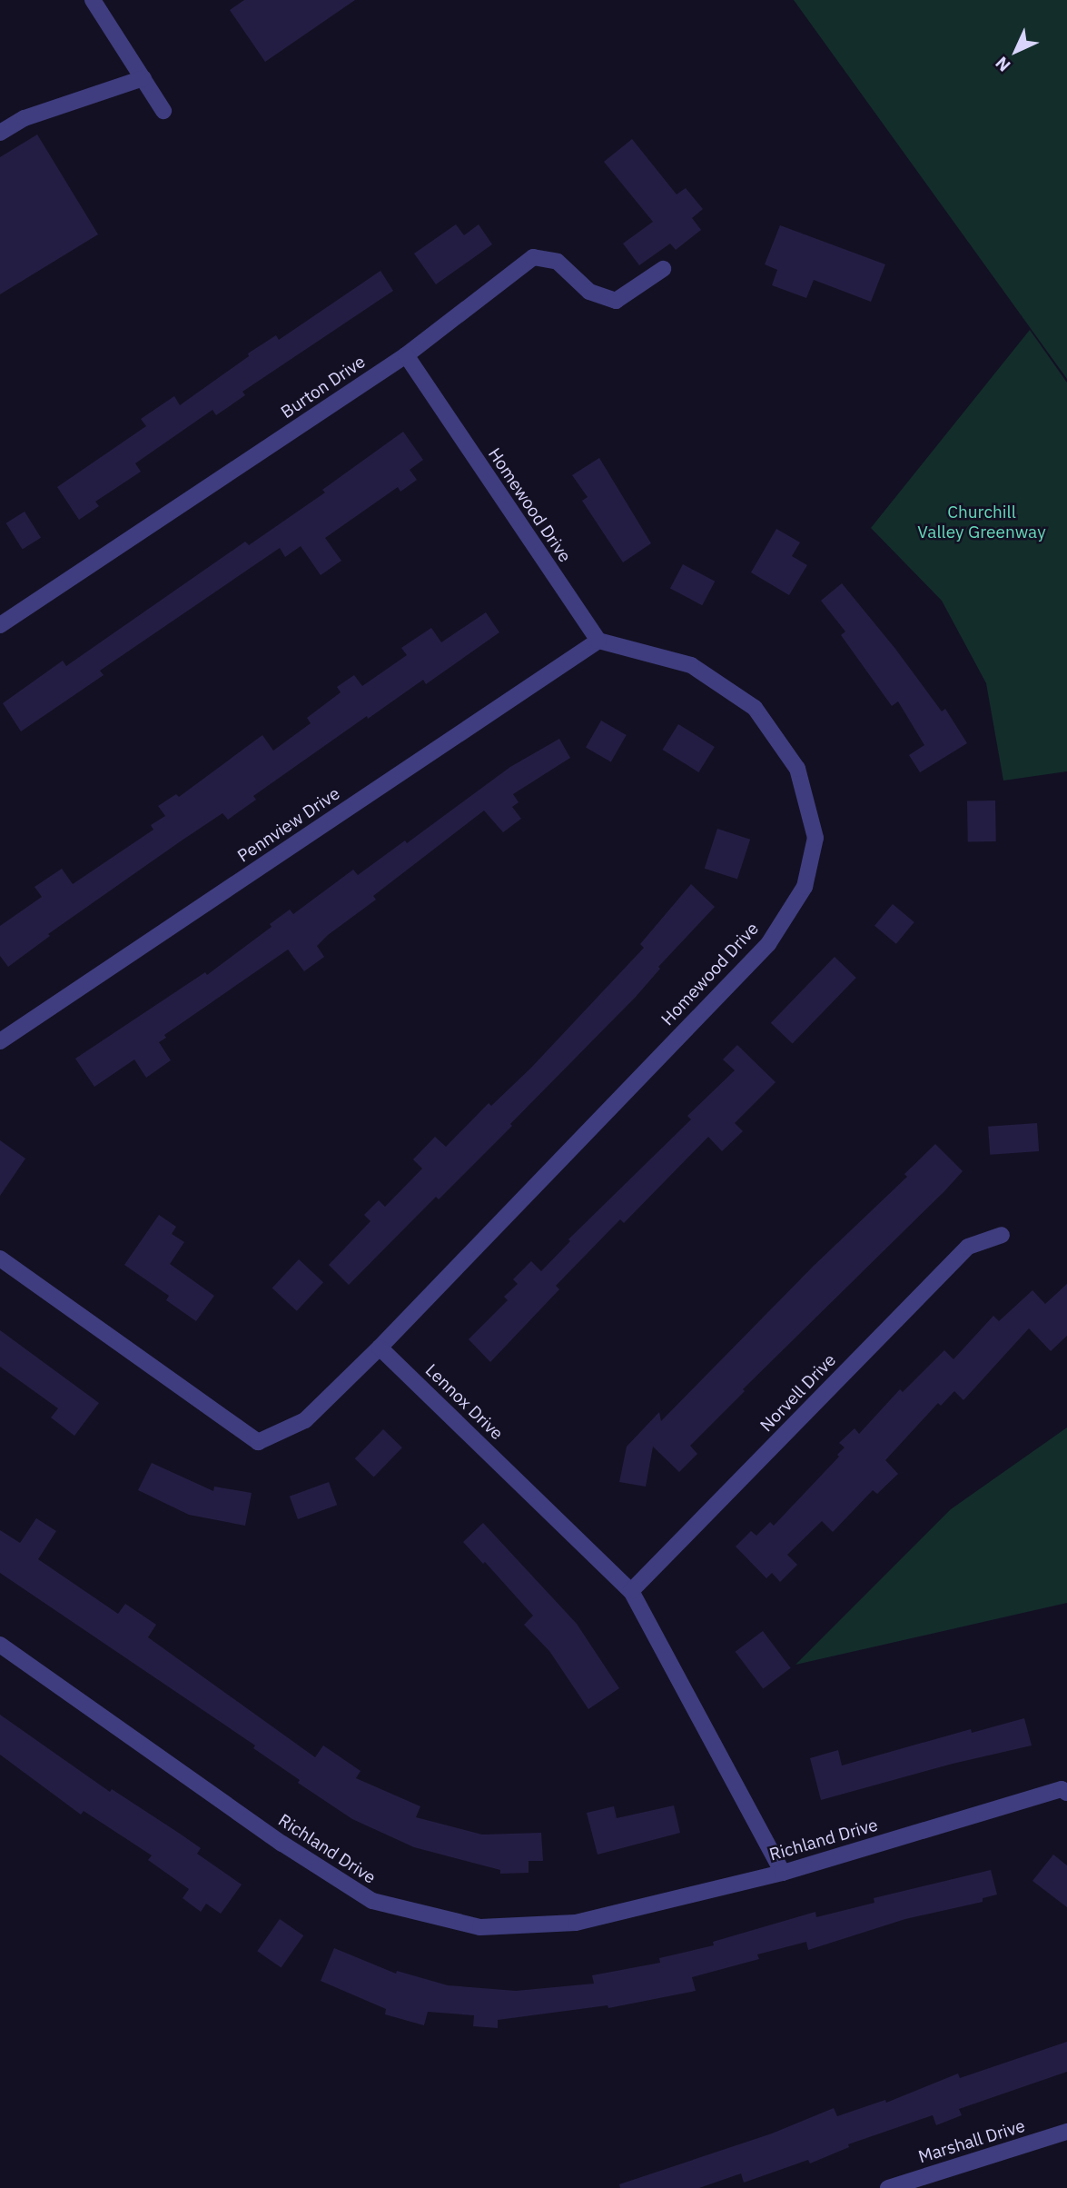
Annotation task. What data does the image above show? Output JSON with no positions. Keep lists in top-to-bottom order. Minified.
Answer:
{"streets":{"street":["Burton Drive","Homewood Drive","Pennview Drive","Norvell Drive","Lennox Drive","Richland Drive","Marshall Drive"]},"crossings":[["Burton Drive","Homewood Drive"],["Homewood Drive","Pennview Drive"],["Homewood Drive","Lennox Drive"],["Norvell Drive","Lennox Drive"],["Lennox Drive","Richland Drive"]],"parks":["Churchill Valley Greenway"],"north":"bottom left"}
